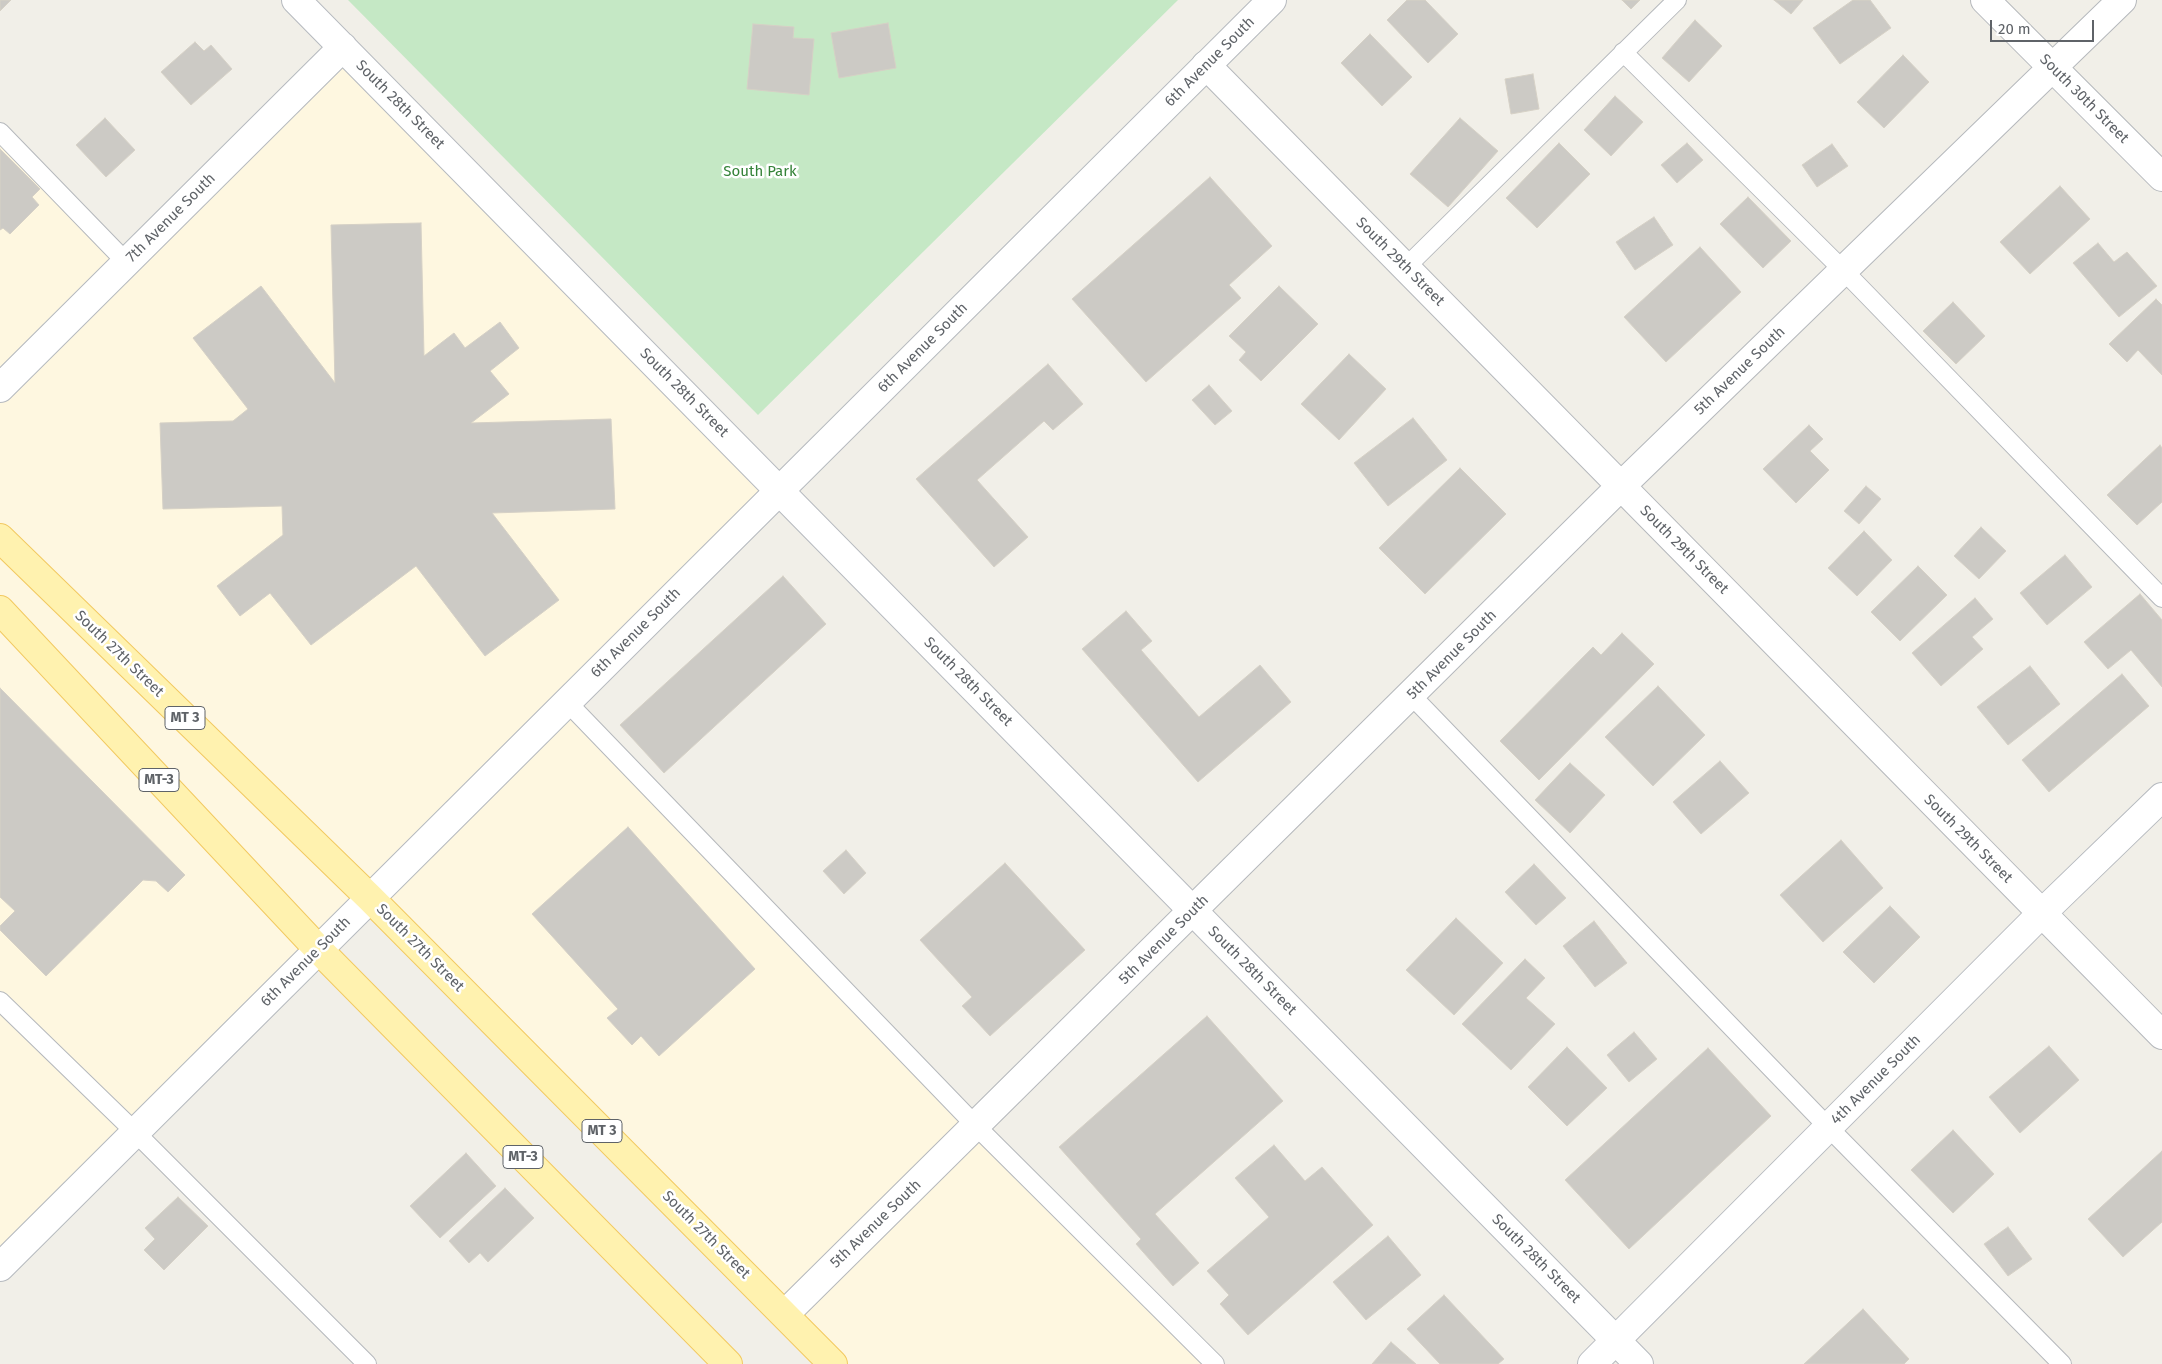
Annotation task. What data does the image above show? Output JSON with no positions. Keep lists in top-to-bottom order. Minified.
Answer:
{"streets":{"main road":["South 27th Street","MT 3","MT-3"],"street":["6th Avenue South","South 30th Street","South 28th Street","7th Avenue South","South 29th Street","5th Avenue South","4th Avenue South"]},"crossings":[["6th Avenue South","South 28th Street"],["6th Avenue South","South 29th Street"],["6th Avenue South","South 27th Street"],["6th Avenue South","MT-3"],["South 30th Street","5th Avenue South"],["South 28th Street","7th Avenue South"],["South 28th Street","5th Avenue South"],["South 28th Street","4th Avenue South"],["South 29th Street","5th Avenue South"],["South 29th Street","4th Avenue South"],["5th Avenue South","South 27th Street"]],"parks":["South Park"],"scale_bar":"20 m"}
